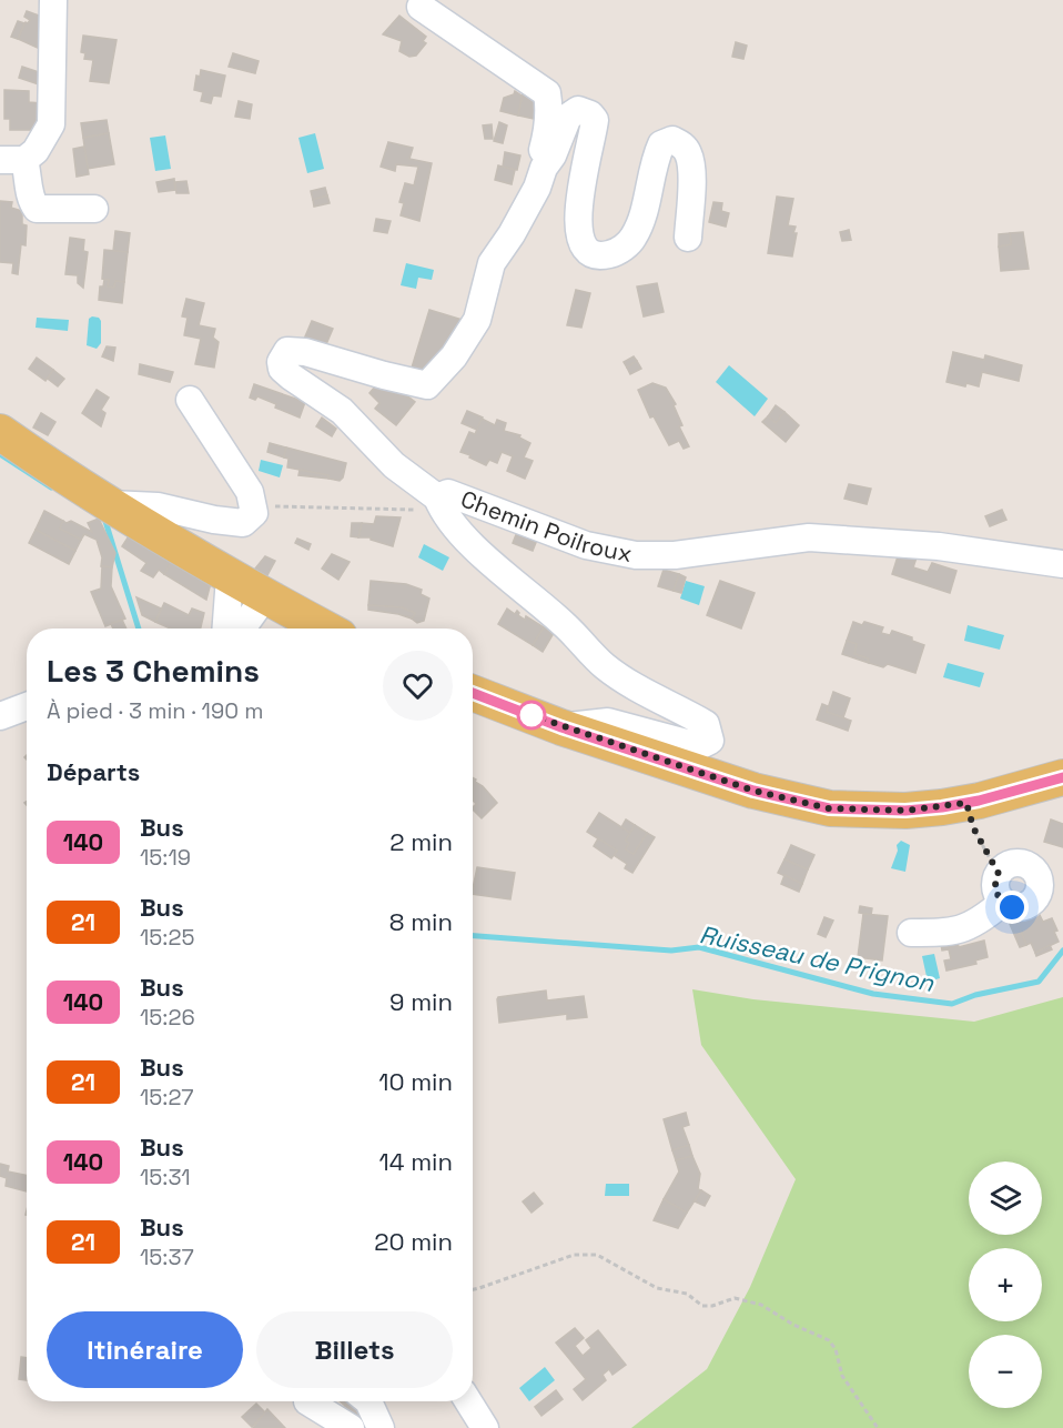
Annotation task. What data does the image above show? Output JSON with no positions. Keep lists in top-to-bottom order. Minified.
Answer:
{"streets":{"street":["Chemin Poilroux"]},"water":["Ruisseau de Prignon"],"lines":["bus line 140"],"page":{"heading":[["Les 3 Chemins","À pied · 3 min · 190 m"],"Départs"],"list":[{"mark":"140","name":"Bus","note":"15:19","value":"2 min"},{"mark":"21","name":"Bus","note":"15:25","value":"8 min"},{"mark":"140","name":"Bus","note":"15:26","value":"9 min"},{"mark":"21","name":"Bus","note":"15:27","value":"10 min"},{"mark":"140","name":"Bus","note":"15:31","value":"14 min"},{"mark":"21","name":"Bus","note":"15:37","value":"20 min"}],"map_buttons":["+","−"],"buttons":["Itinéraire","Billets"]}}
